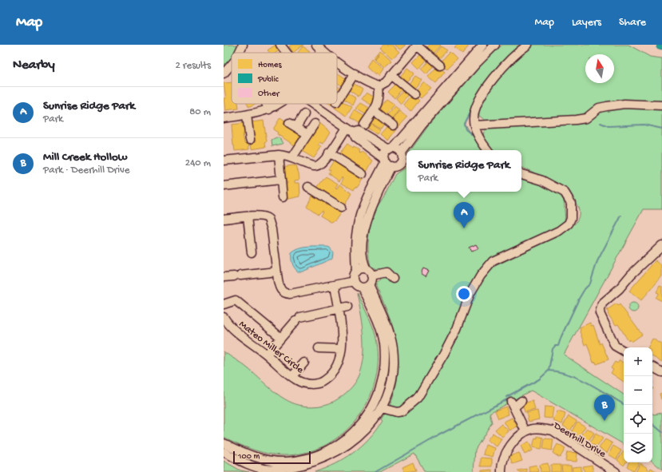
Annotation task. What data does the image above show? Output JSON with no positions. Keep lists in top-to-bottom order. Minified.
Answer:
{"streets":{"street":["Mateo Miller Circle","Deerhill Drive"]},"legend":["Homes","Public","Other"],"scale_bar":"100 m","north":"top","page":{"header":"Map","nav":["Map","Layers","Share"],"heading":["Nearby","2 results"],"list":[{"mark":"A","name":"Sunrise Ridge Park","note":"Park","value":"80 m"},{"mark":"B","name":"Mill Creek Hollow","note":"Park · Deerhill Drive","value":"240 m"}],"popup":["Sunrise Ridge Park","Park"],"pins":["A","B"],"map_buttons":["+","−"],"scale":"100 m"}}
